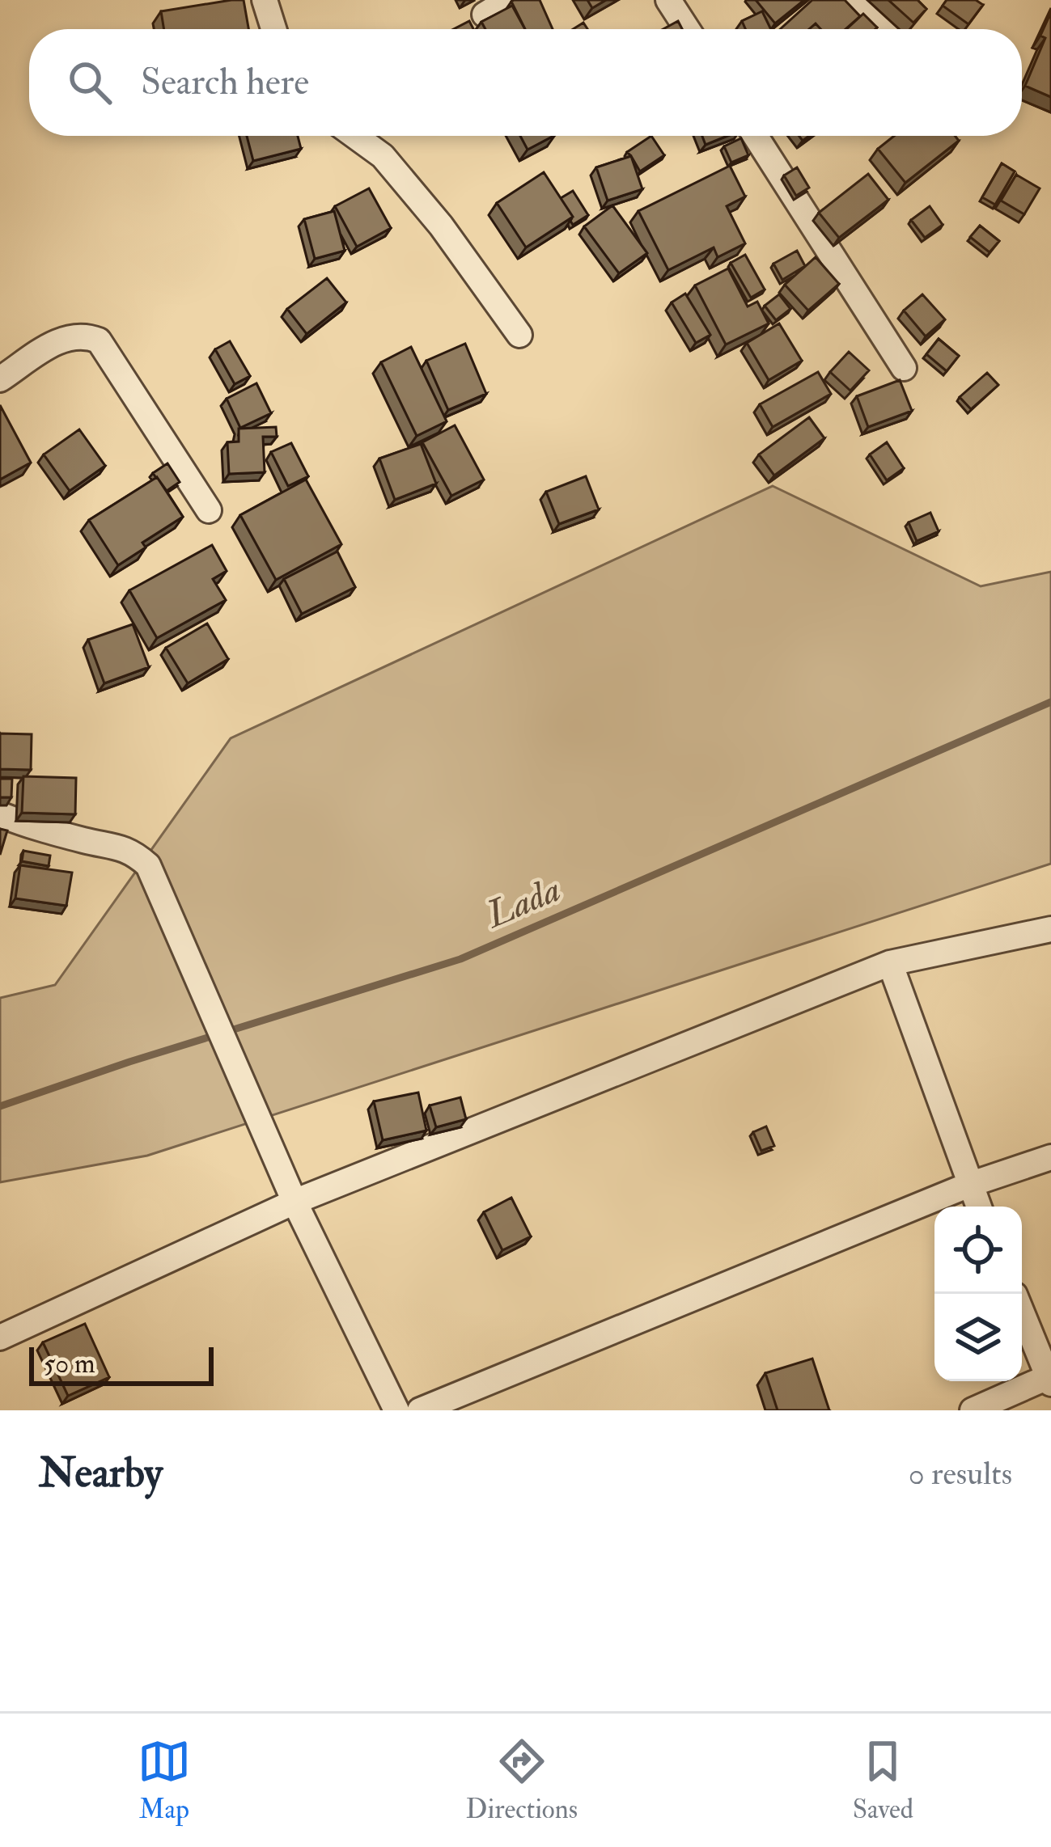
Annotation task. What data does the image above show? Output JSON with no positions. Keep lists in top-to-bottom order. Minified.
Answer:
{"water":["Lada"],"scale_bar":"50 m","page":{"search":"Search here","scale":"50 m","heading":["Nearby","0 results"],"nav":["Map","Directions","Saved"]}}
